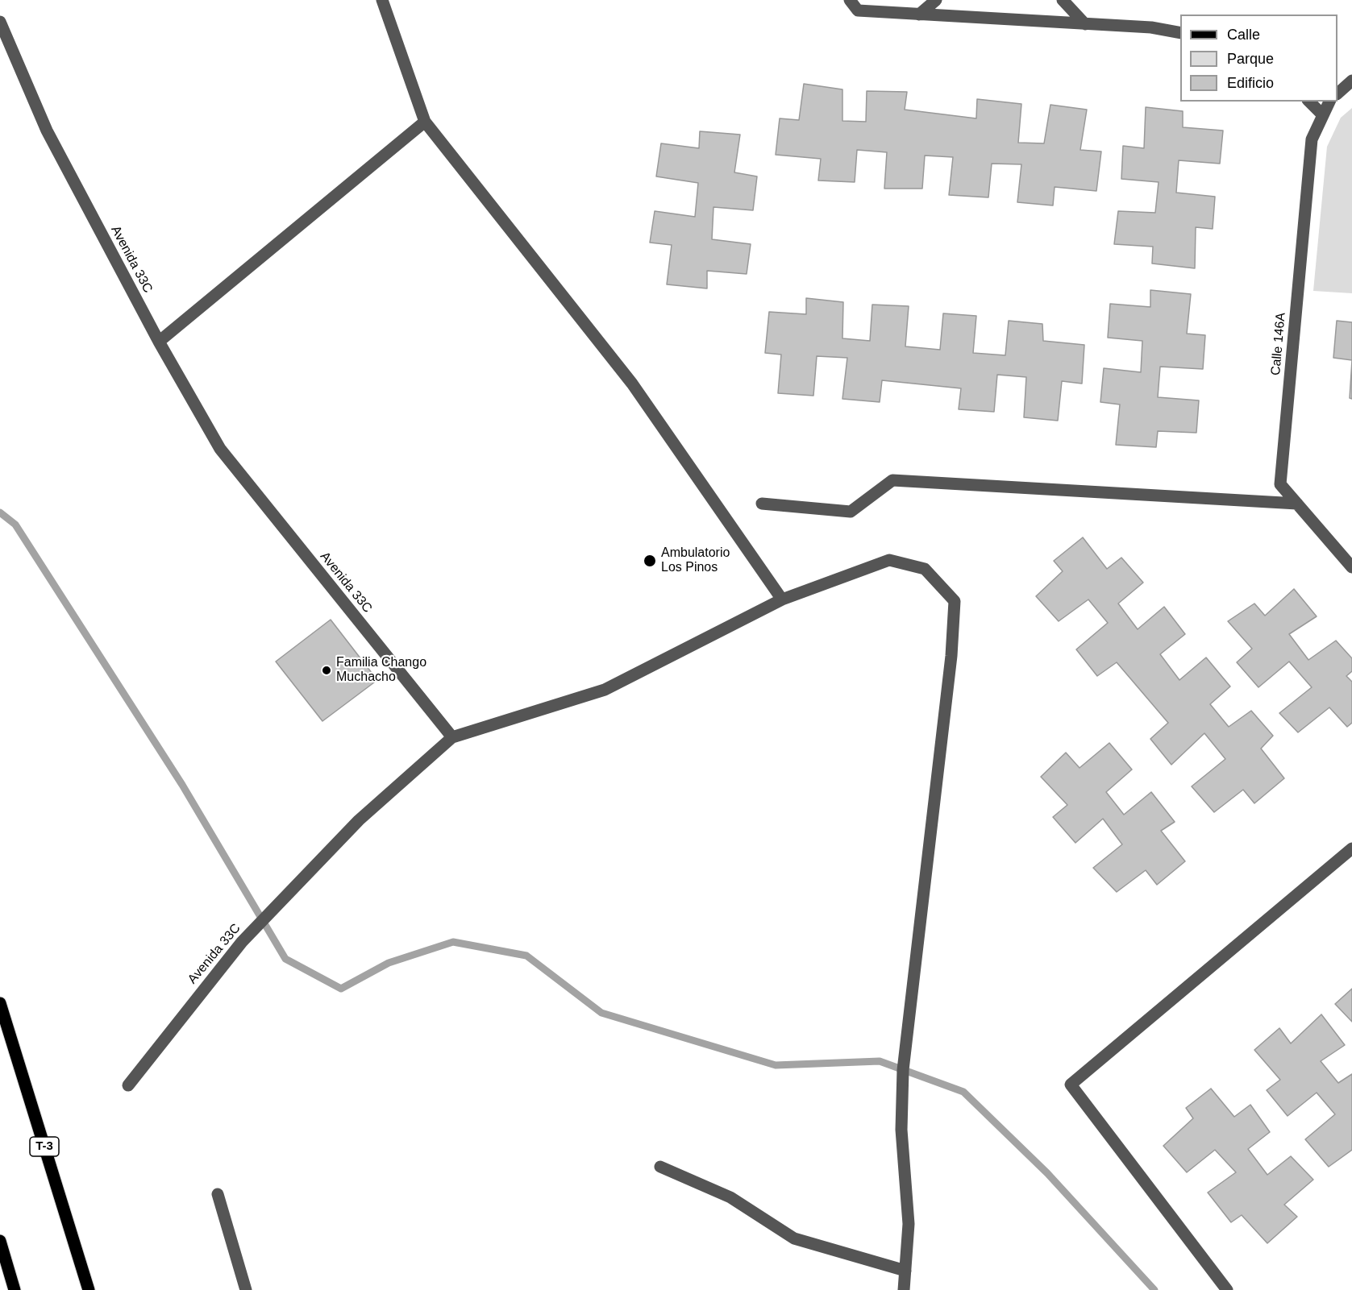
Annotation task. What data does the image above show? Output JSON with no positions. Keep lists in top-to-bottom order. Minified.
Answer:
{"streets":{"main road":["T-3"],"street":["Avenida 33C","Calle 146A"]},"places":["Ambulatorio Los Pinos","Familia Chango Muchacho"],"legend":["Calle","Parque","Edificio"]}
